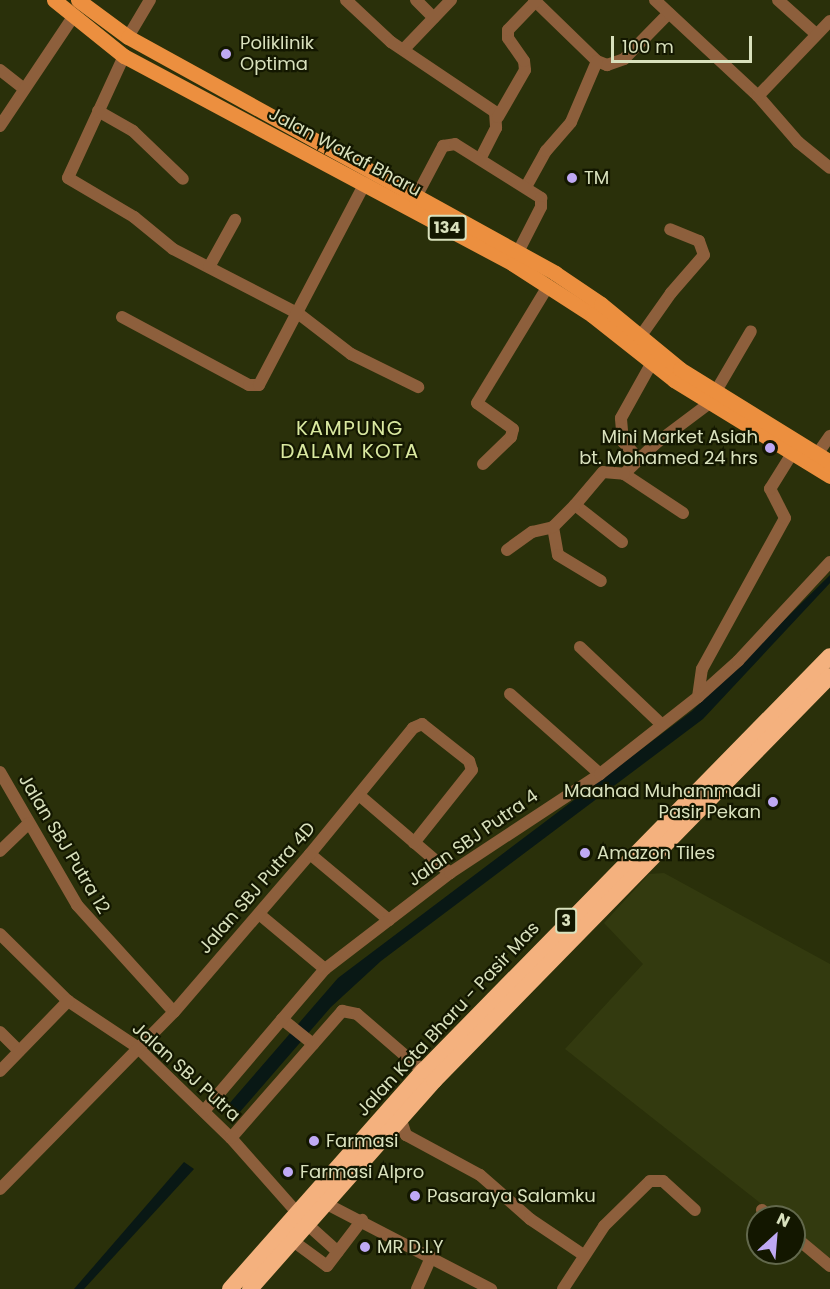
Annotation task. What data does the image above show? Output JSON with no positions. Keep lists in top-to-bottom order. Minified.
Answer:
{"streets":{"highway":["3","Jalan Kota Bharu - Pasir Mas"],"main road":["Jalan Wakaf Bharu","134"],"street":["Jalan SBJ Putra 4","Jalan SBJ Putra 12","Jalan SBJ Putra 4D","Jalan SBJ Putra"]},"crossings":[["Jalan SBJ Putra 4","Jalan SBJ Putra"],["Jalan SBJ Putra 12","Jalan SBJ Putra 4D"],["Jalan SBJ Putra 4D","Jalan SBJ Putra"],["Jalan Kota Bharu - Pasir Mas","Jalan SBJ Putra"]],"districts":["KAMPUNG DALAM KOTA"],"places":["Poliklinik Optima","TM","Mini Market Asiah bt. Mohamed 24 hrs","Maahad Muhammadi Pasir Pekan","Amazon Tiles","Farmasi","Farmasi Alpro","Pasaraya Salamku","MR D.I.Y"],"scale_bar":"100 m","north":"top right"}
